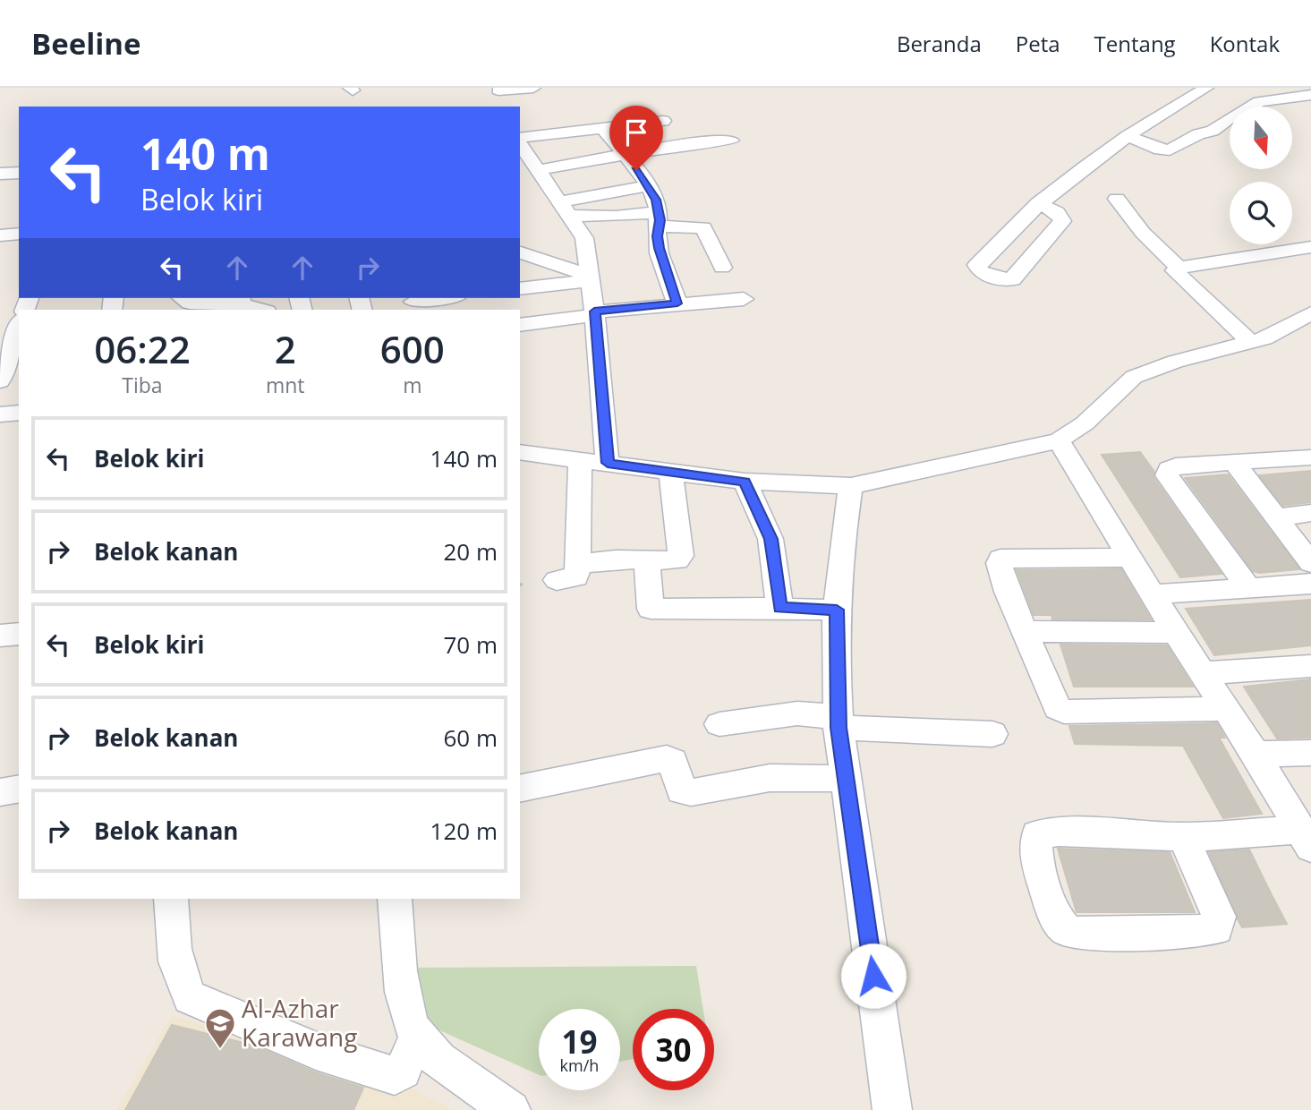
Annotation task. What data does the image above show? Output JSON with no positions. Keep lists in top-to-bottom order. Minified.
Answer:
{"places":{"school or university":["Al-Azhar Karawang"]},"north":"bottom","page":{"header":"Beeline","nav":["Beranda","Peta","Tentang","Kontak"],"turn":["140 m","Belok kiri"],"eta":["06:22","Tiba","2","mnt","600","m"],"list":[{"name":"Belok kiri","value":"140 m"},{"name":"Belok kanan","value":"20 m"},{"name":"Belok kiri","value":"70 m"},{"name":"Belok kanan","value":"60 m"},{"name":"Belok kanan","value":"120 m"}],"speed":"19 km/h","limit":"30"}}
